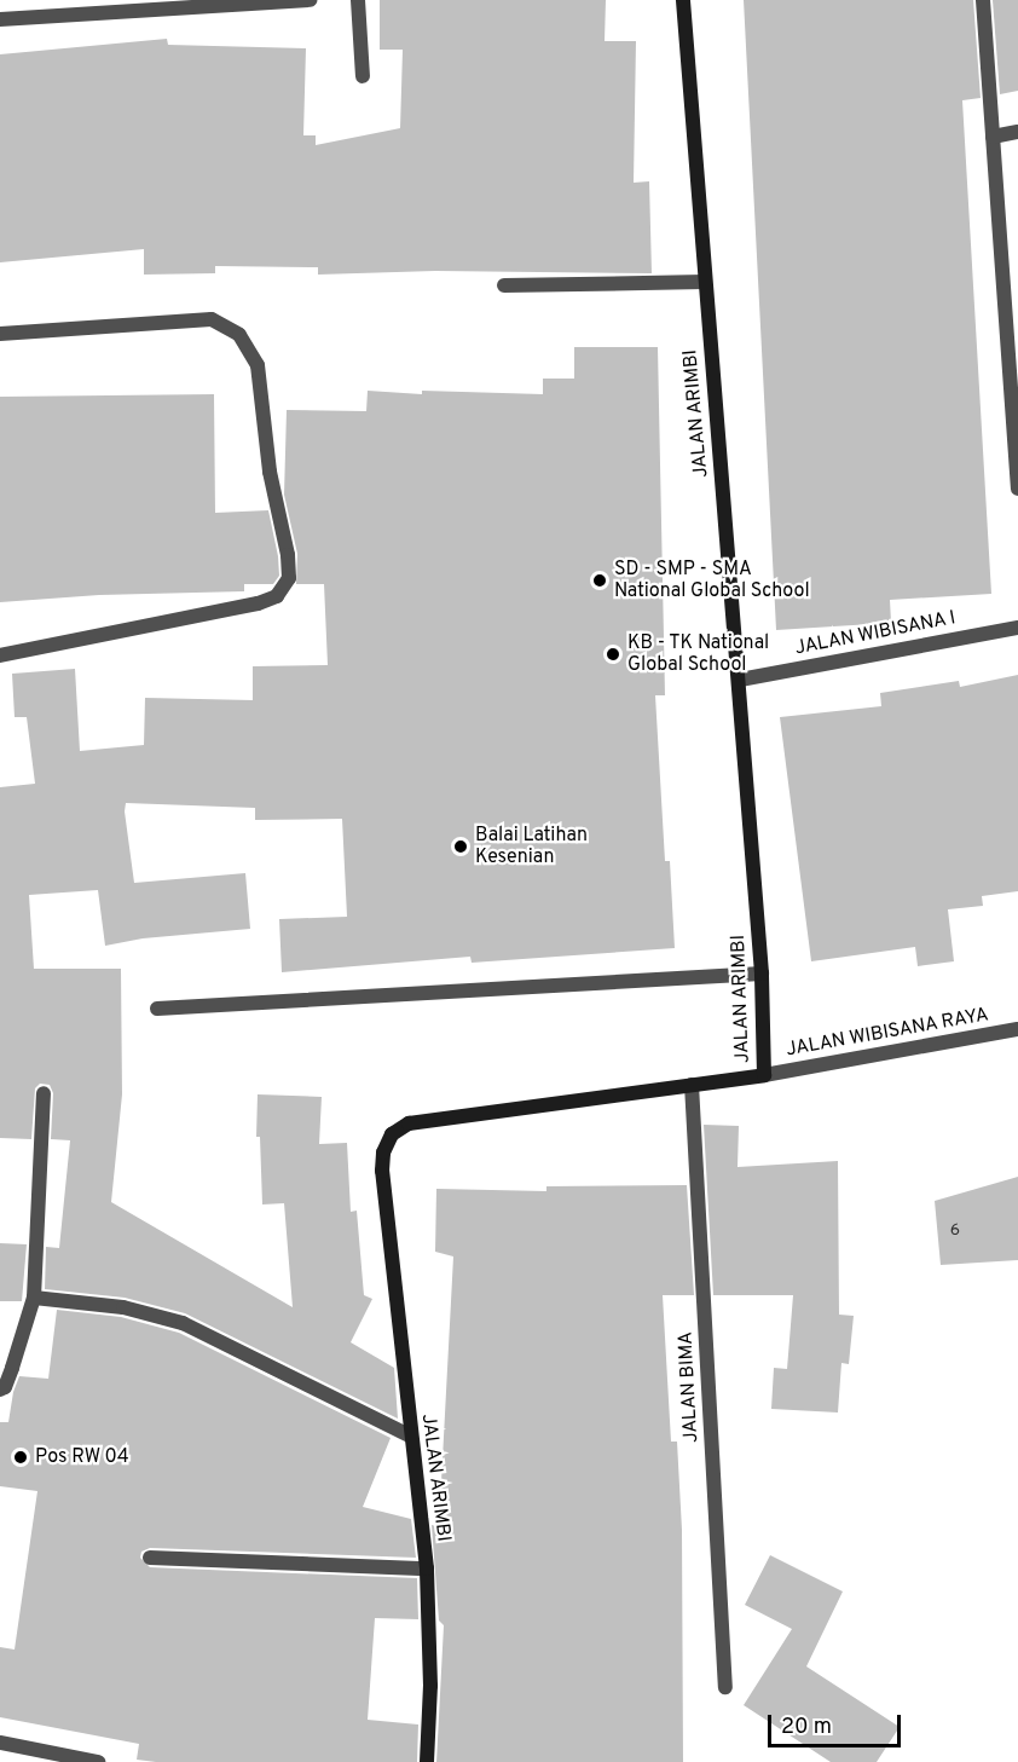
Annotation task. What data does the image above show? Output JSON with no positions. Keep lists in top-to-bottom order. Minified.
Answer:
{"streets":{"street":["JALAN ARIMBI","JALAN WIBISANA I","JALAN WIBISANA RAYA","JALAN BIMA"]},"crossings":[["JALAN ARIMBI","JALAN WIBISANA I"],["JALAN ARIMBI","JALAN WIBISANA RAYA"],["JALAN ARIMBI","JALAN BIMA"]],"places":["SD - SMP - SMA National Global School","KB - TK National Global School","Balai Latihan Kesenian","Pos RW 04"],"house_numbers":["6"],"scale_bar":"20 m"}
